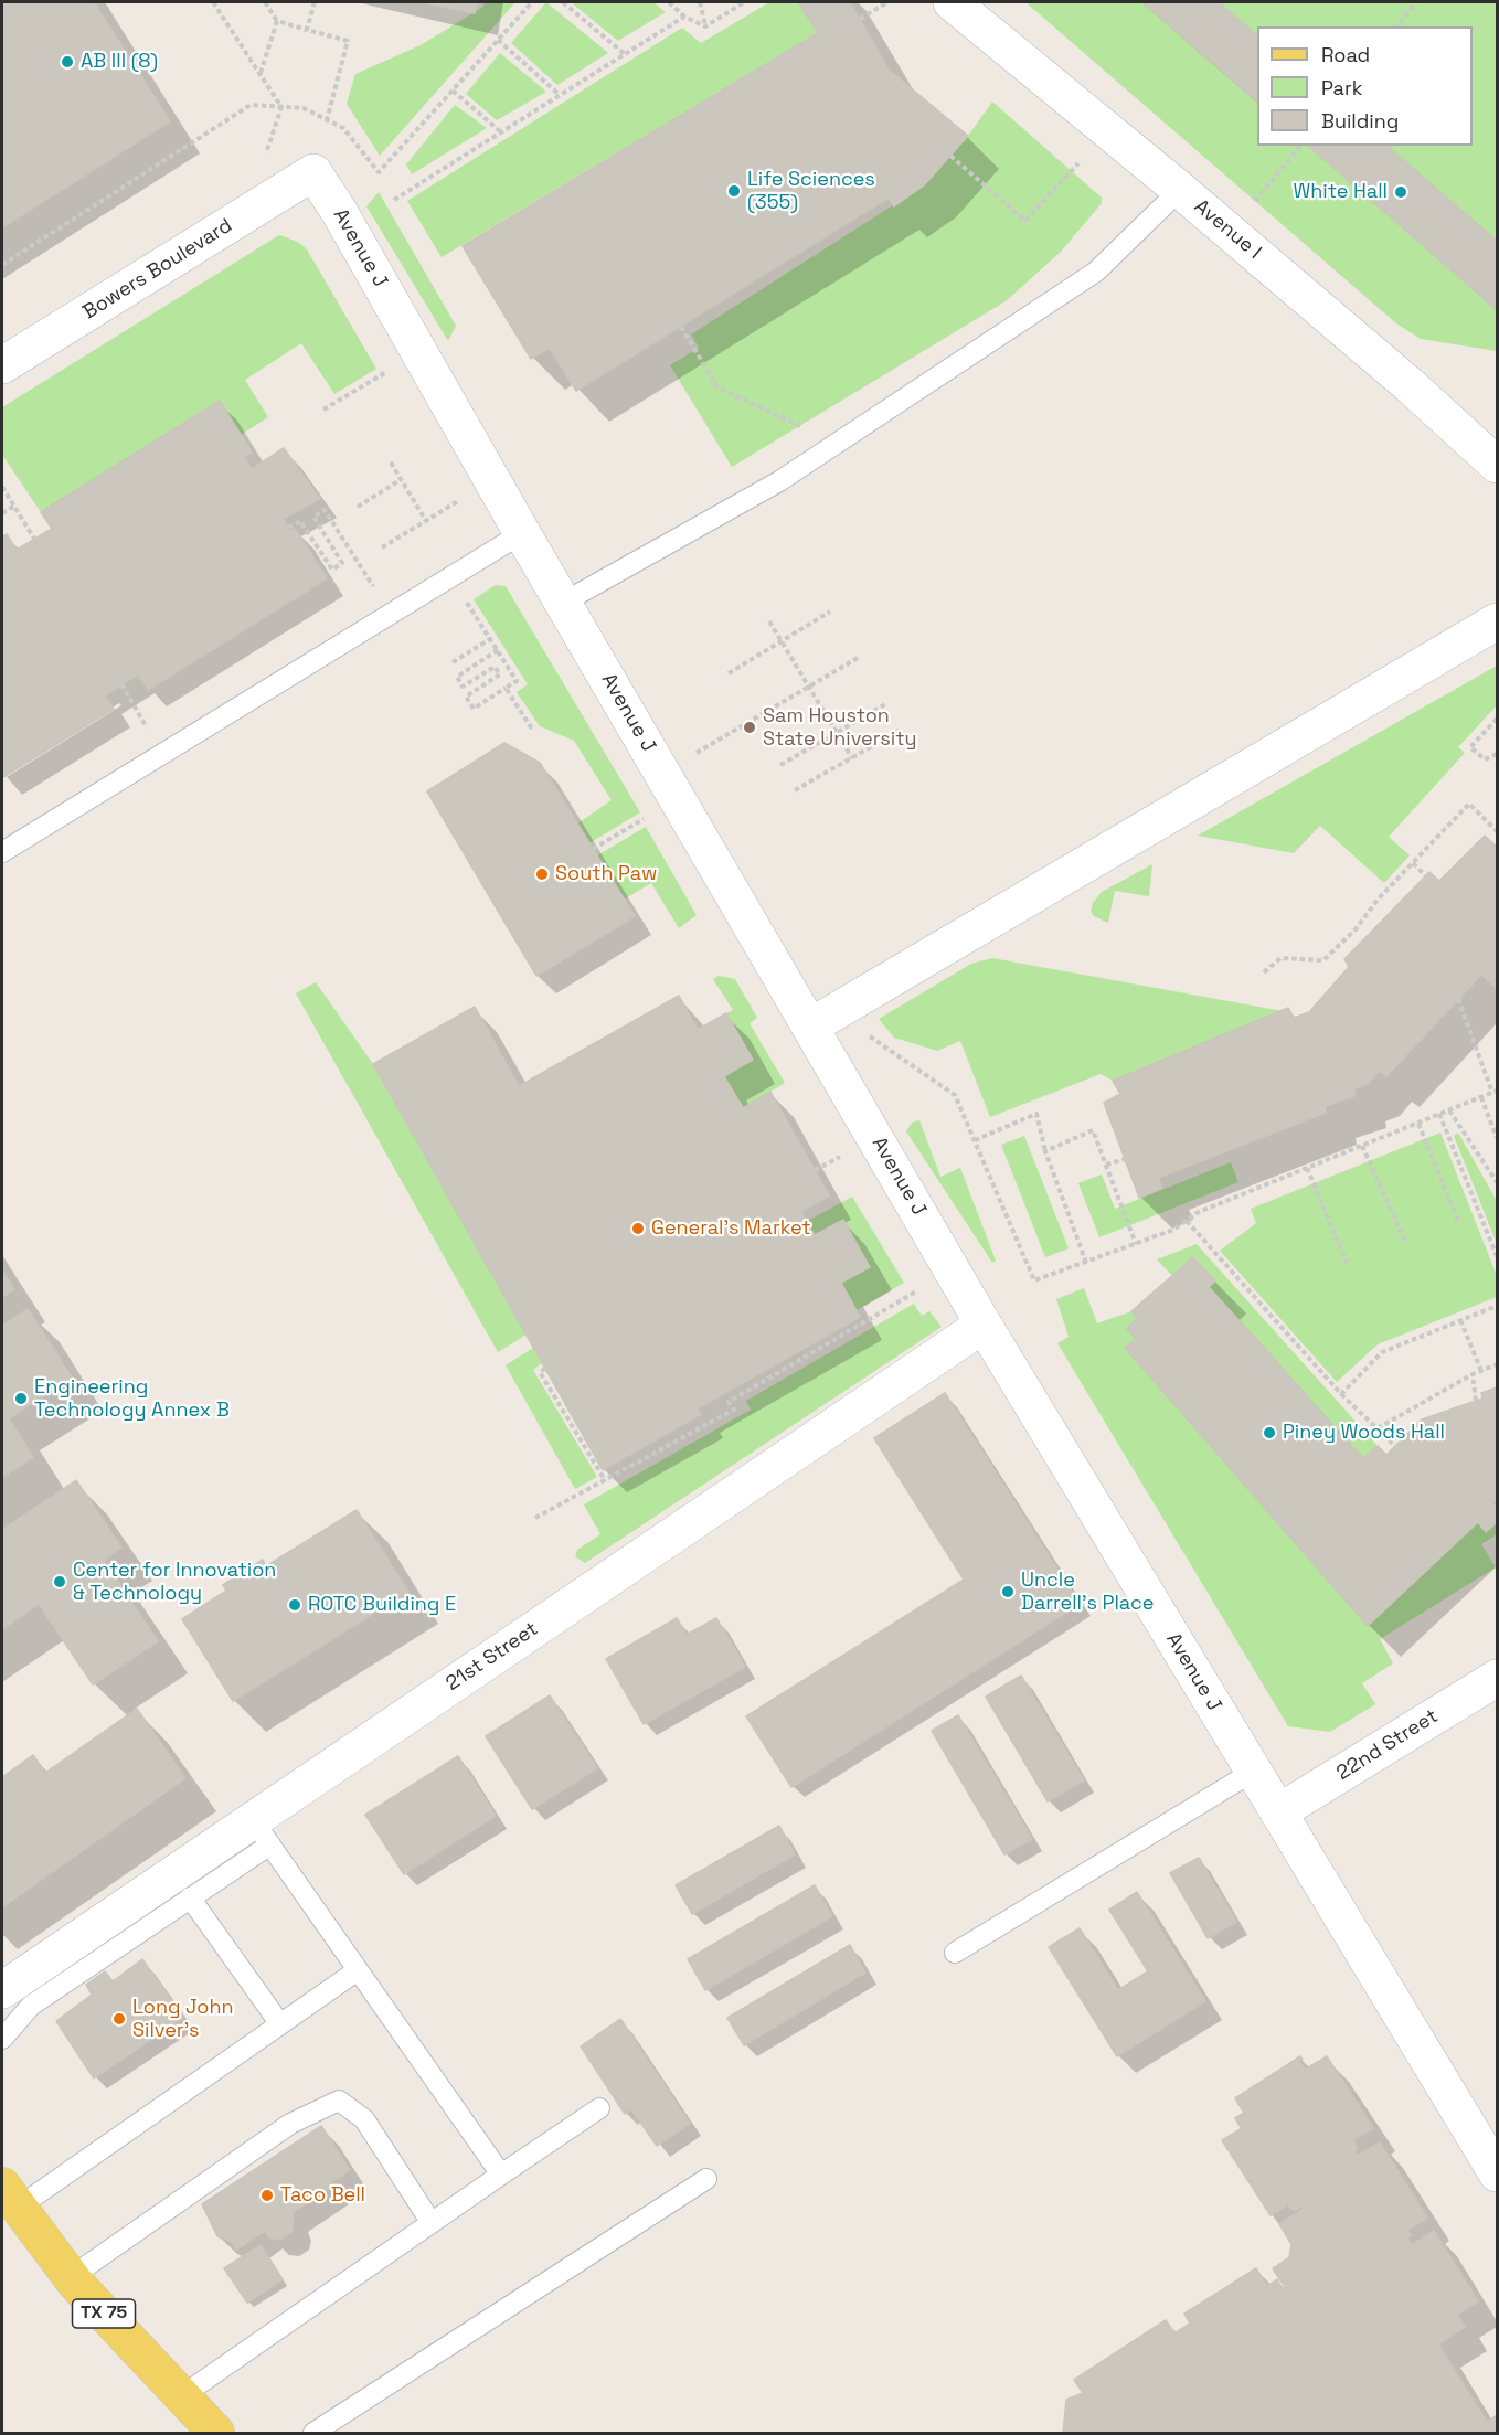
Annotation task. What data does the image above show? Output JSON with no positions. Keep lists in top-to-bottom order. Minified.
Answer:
{"streets":{"main road":["TX 75"],"street":["Avenue I","Avenue J","Bowers Boulevard","21st Street","22nd Street"]},"crossings":[["Avenue J","Bowers Boulevard"],["Avenue J","21st Street"],["Avenue J","22nd Street"]],"places":["AB III (8)","Life Sciences (355)","White Hall","Sam Houston State University","South Paw","General's Market","Engineering Technology Annex B","Piney Woods Hall","Center for Innovation & Technology","Uncle Darrell's Place","ROTC Building E","Long John Silver's","Taco Bell"],"legend":["Road","Park","Building"]}
